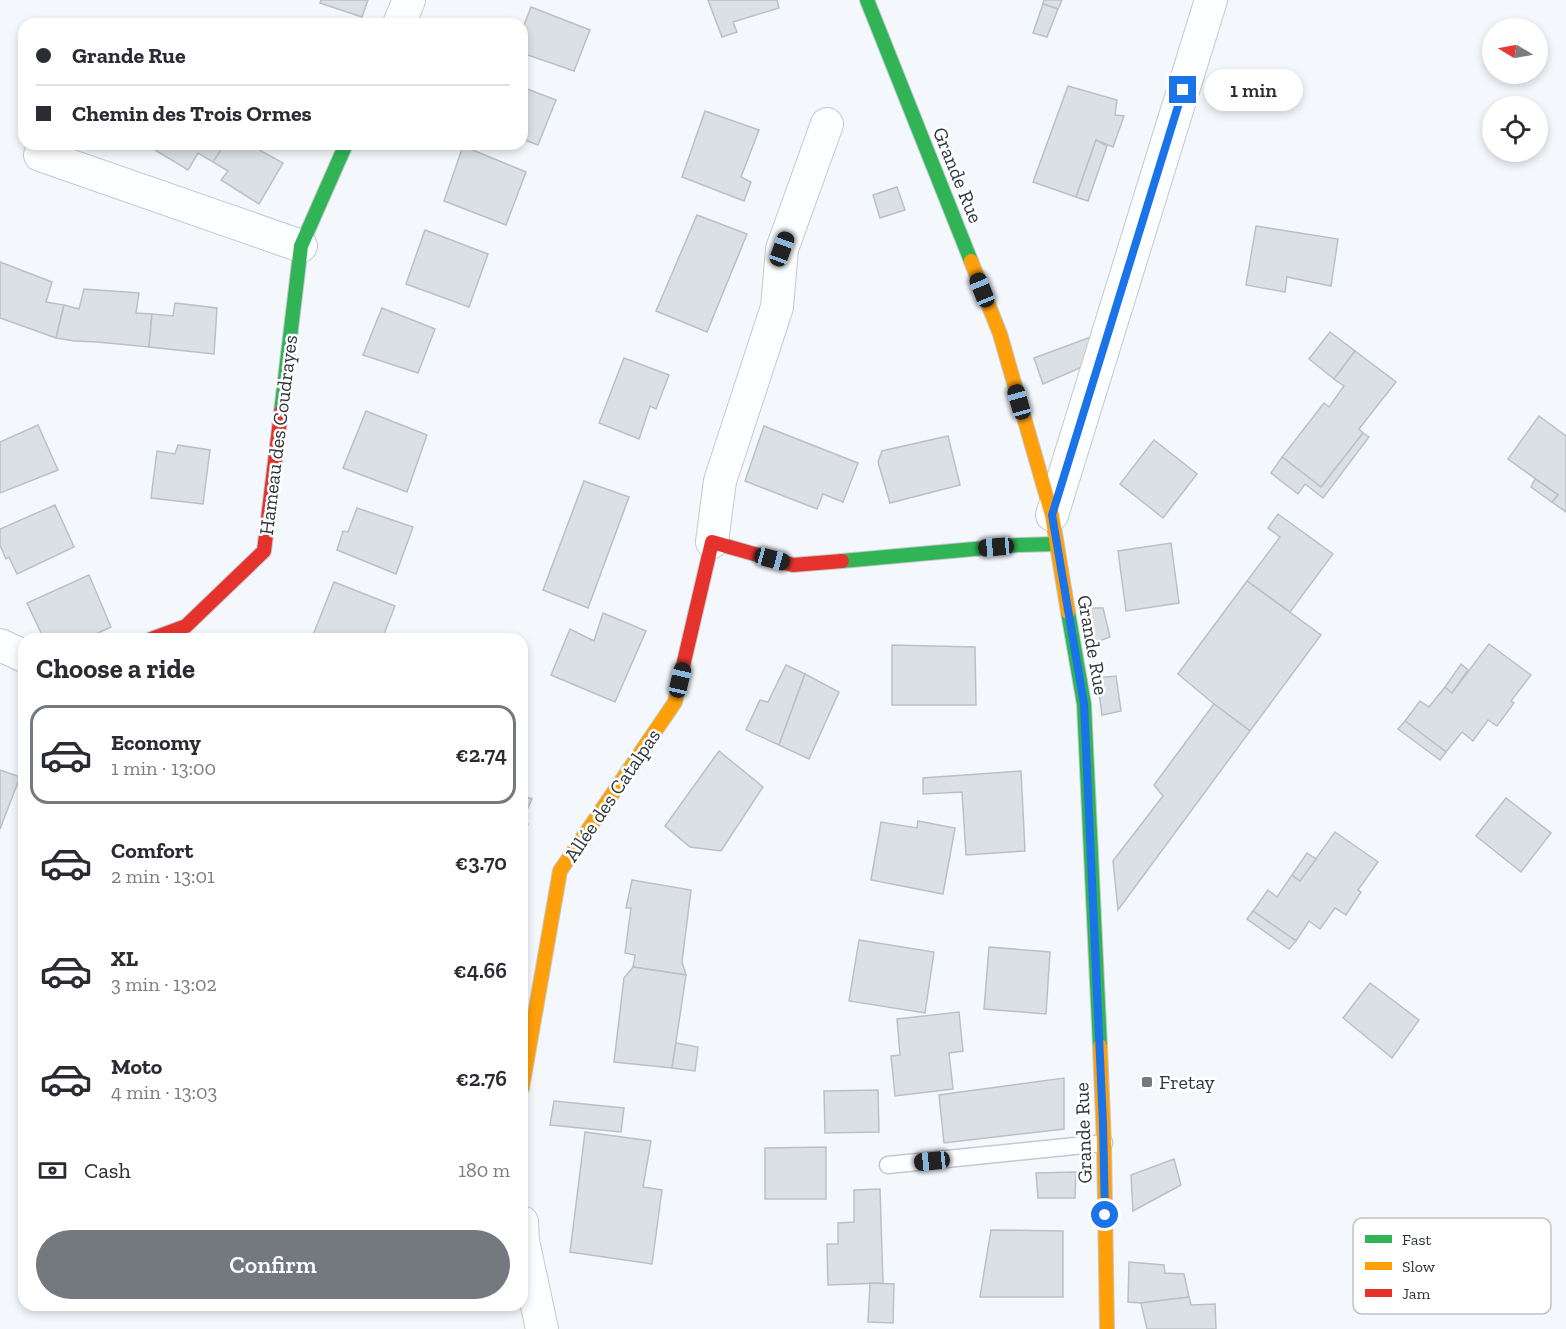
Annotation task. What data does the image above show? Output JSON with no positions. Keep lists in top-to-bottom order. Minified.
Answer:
{"streets":{"street":["Grande Rue","Hameau des Coudrayes","Allée des Catalpas"]},"places":{"transit":["Fretay"]},"legend":["Fast","Slow","Jam"],"north":"left","page":{"banner":["Grande Rue","Chemin des Trois Ormes"],"bubble":"1 min","heading":"Choose a ride","list":[{"name":"Economy","note":"1 min · 13:00","value":"€2.74"},{"name":"Comfort","note":"2 min · 13:01","value":"€3.70"},{"name":"XL","note":"3 min · 13:02","value":"€4.66"},{"name":"Moto","note":"4 min · 13:03","value":"€2.76"}],"pay":["Cash","180 m"],"buttons":"Confirm"}}
